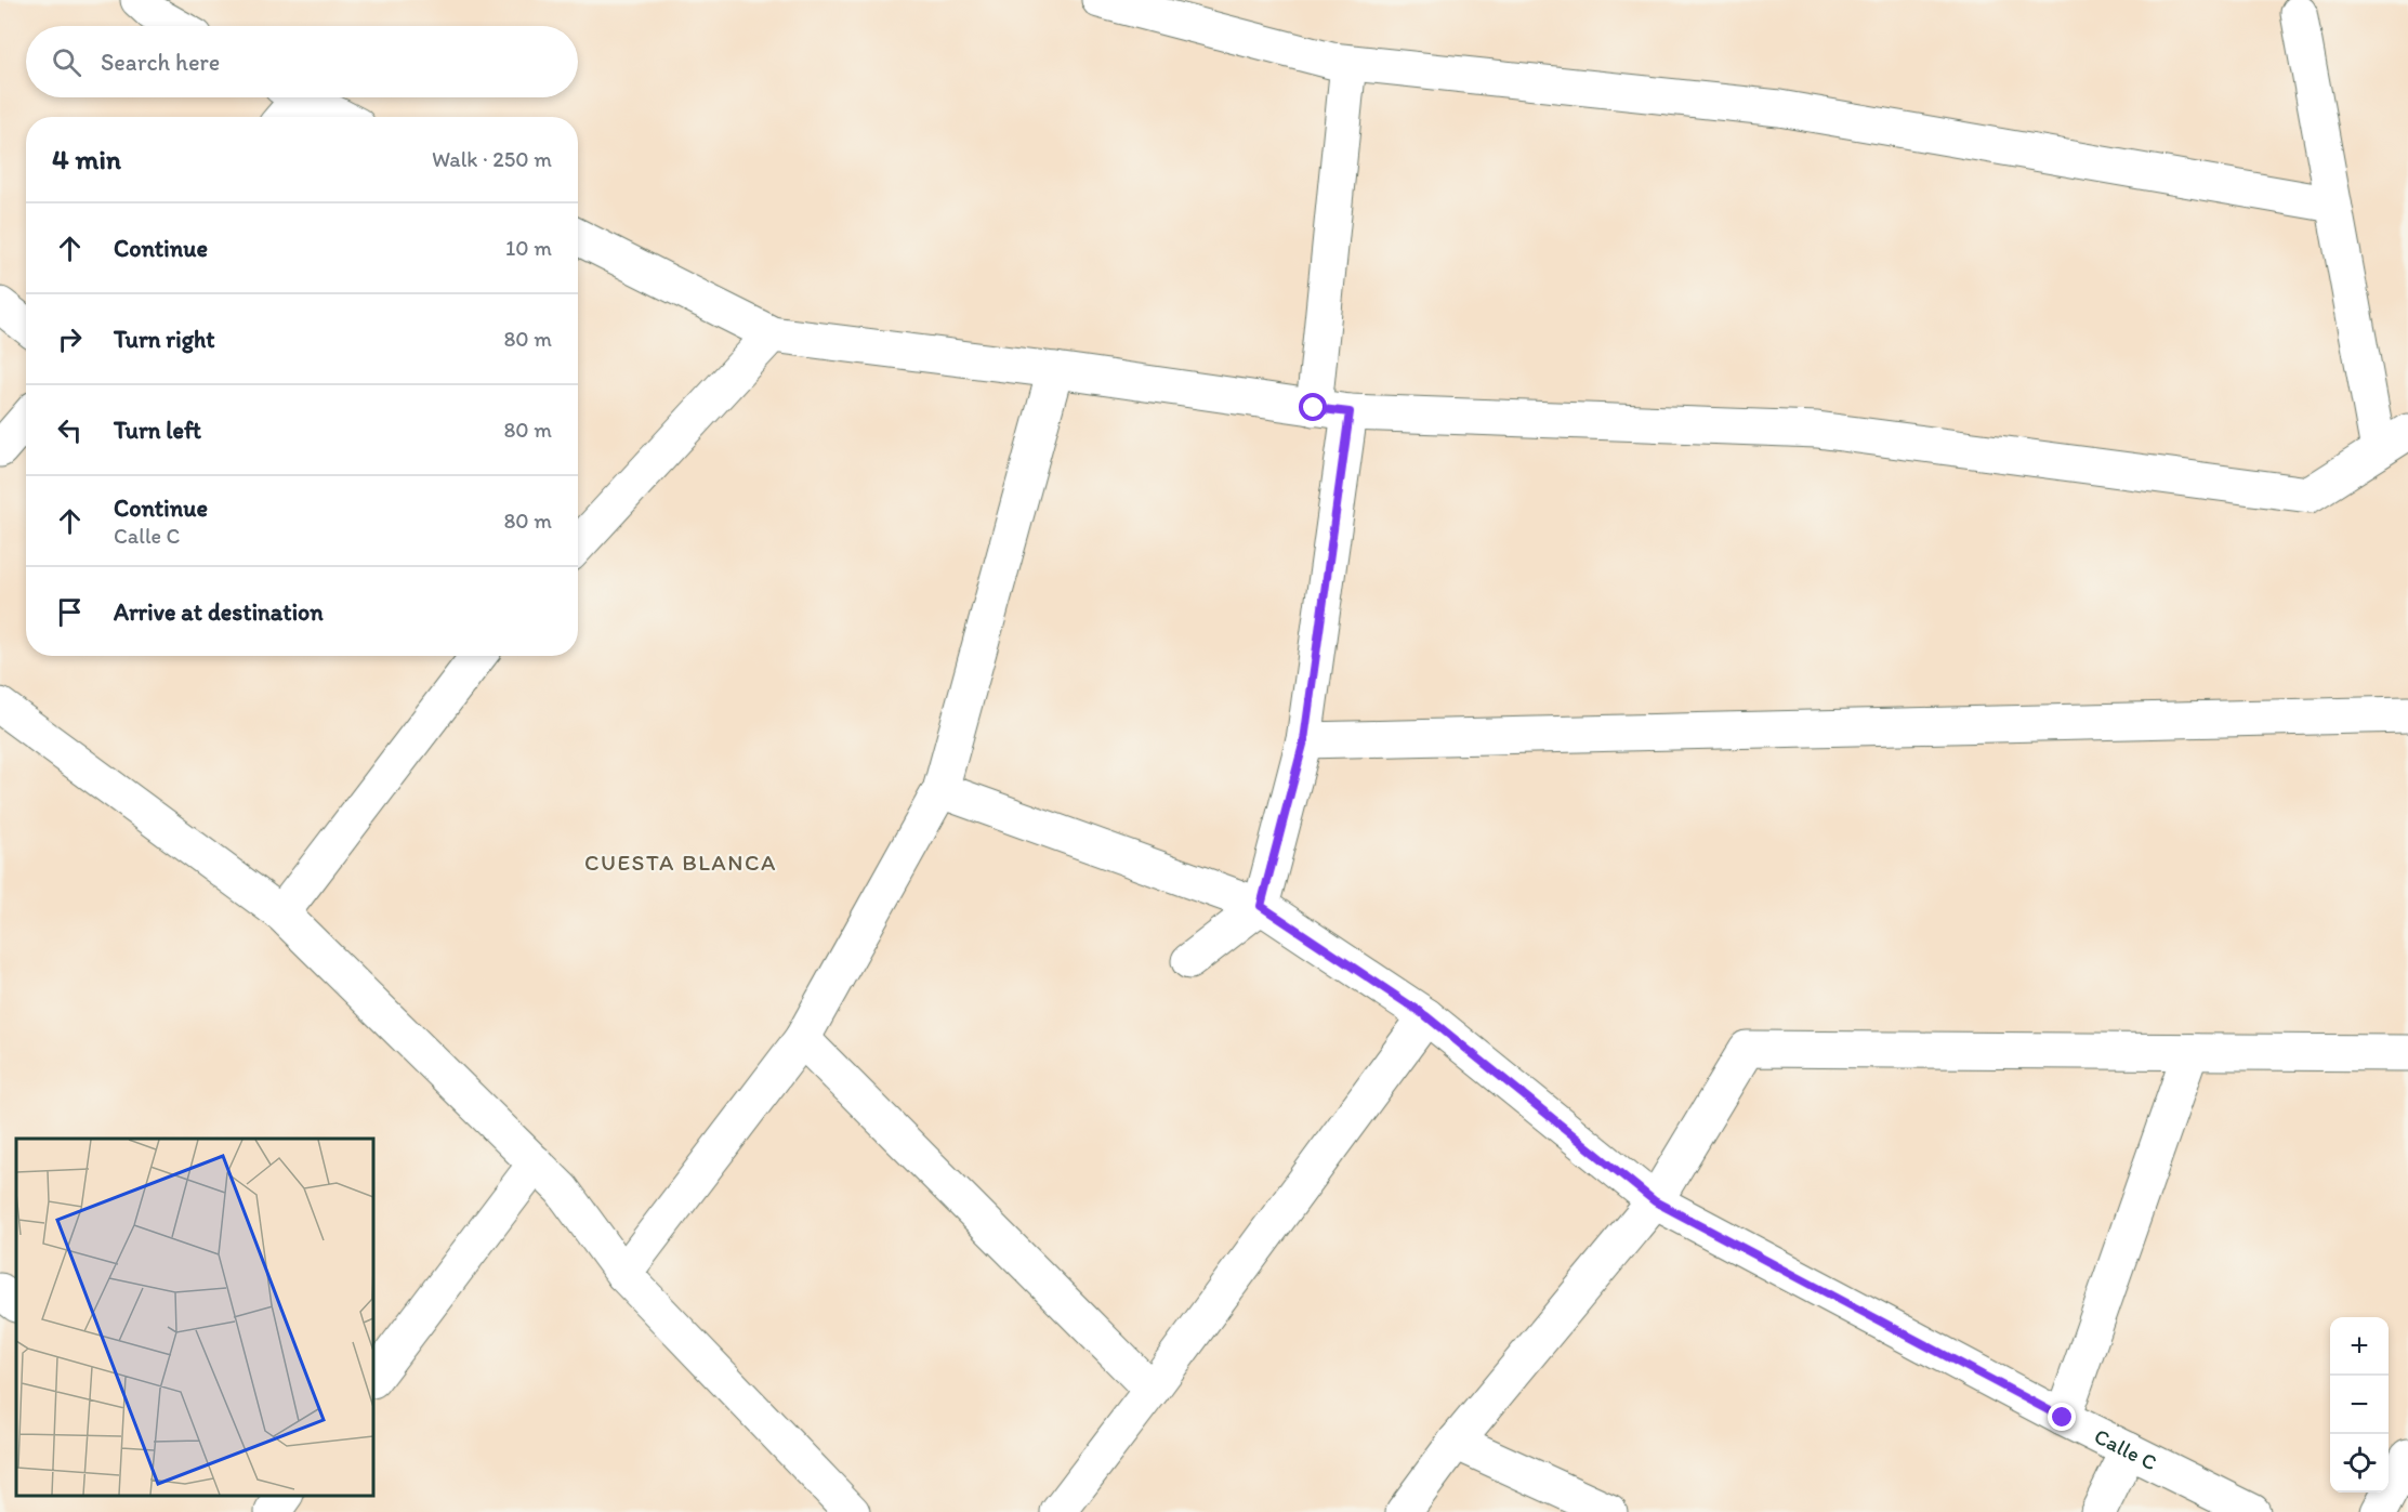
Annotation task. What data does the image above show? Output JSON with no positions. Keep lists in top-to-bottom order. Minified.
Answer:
{"streets":{"street":["Calle C"]},"districts":["CUESTA BLANCA"],"page":{"search":"Search here","heading":["4 min","Walk · 250 m"],"list":[["Continue","10 m"],["Turn right","80 m"],["Turn left","80 m"],["Continue","Calle C","80 m"],"Arrive at destination"],"map_buttons":["+","−"]}}
